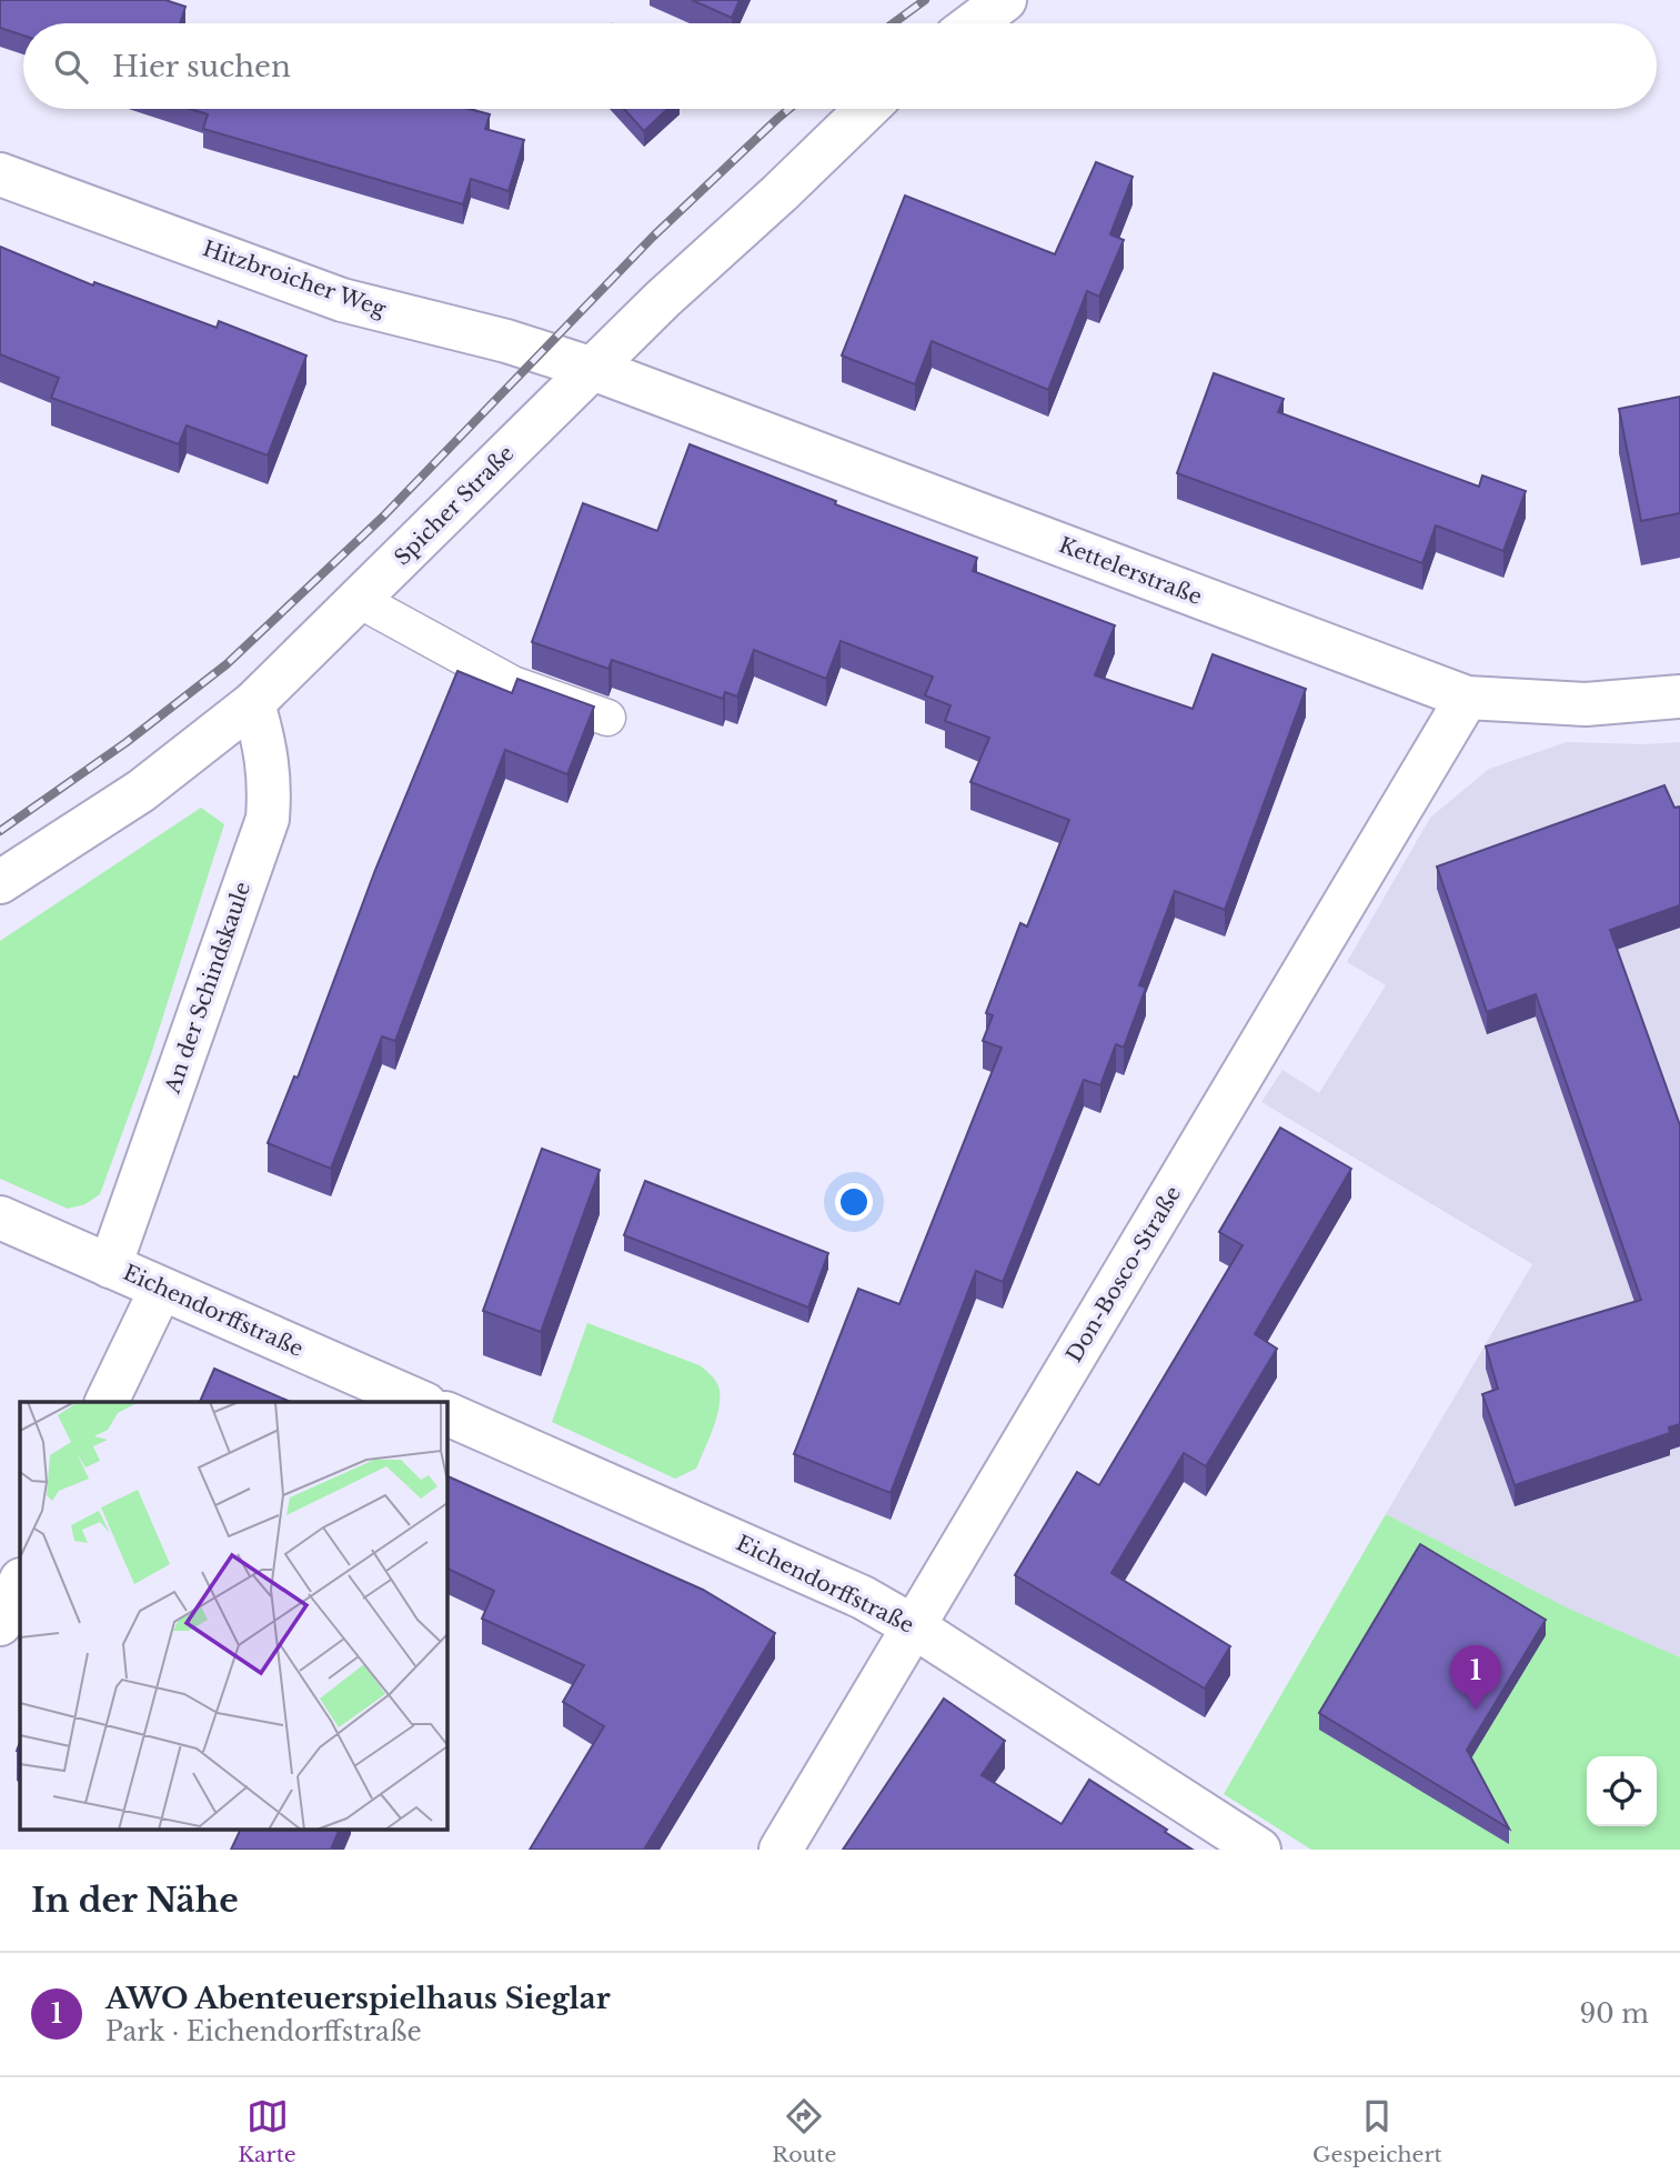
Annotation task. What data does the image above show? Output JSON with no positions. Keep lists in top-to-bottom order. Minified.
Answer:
{"streets":{"street":["Hitzbroicher Weg","Spicher Straße","Kettelerstraße","An der Schindskaule","Don-Bosco-Straße","Eichendorffstraße"]},"crossings":[["Hitzbroicher Weg","Spicher Straße"],["Hitzbroicher Weg","Kettelerstraße"],["Spicher Straße","Kettelerstraße"],["Spicher Straße","An der Schindskaule"],["Kettelerstraße","Don-Bosco-Straße"],["An der Schindskaule","Eichendorffstraße"],["Don-Bosco-Straße","Eichendorffstraße"]],"page":{"search":"Hier suchen","pins":"1","heading":"In der Nähe","list":[{"mark":"1","name":"AWO Abenteuerspielhaus Sieglar","note":"Park · Eichendorffstraße","value":"90 m"}],"nav":["Karte","Route","Gespeichert"]}}
